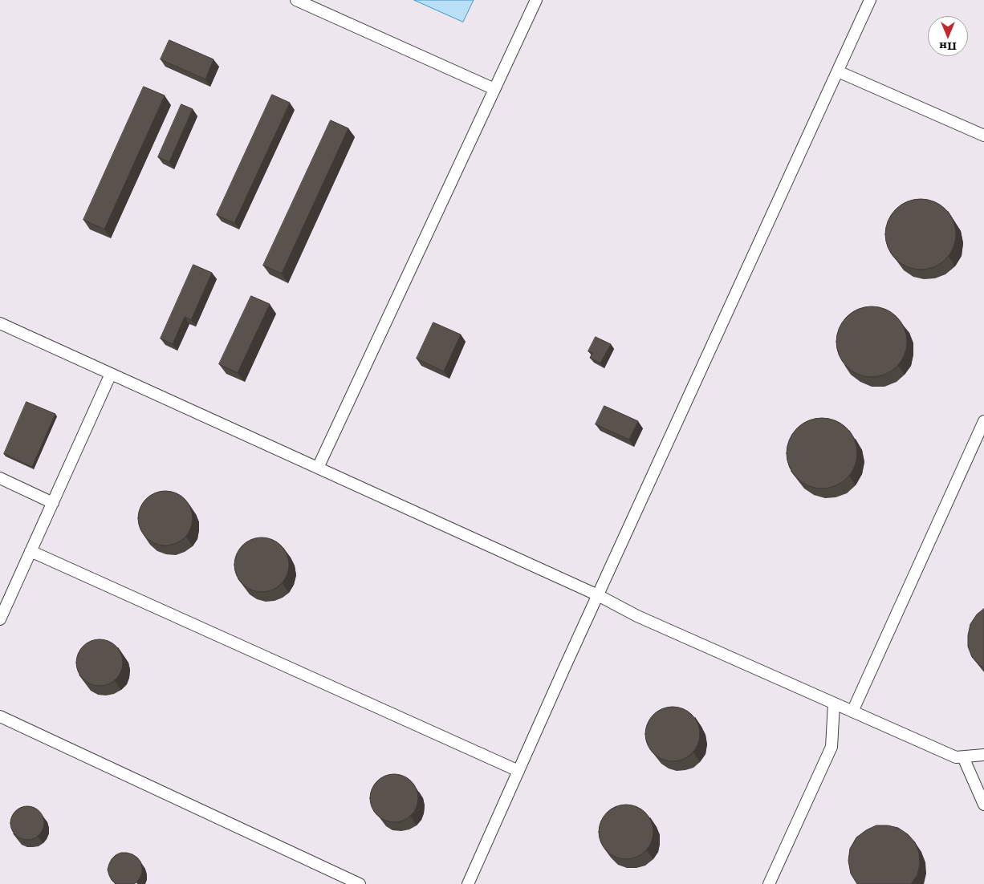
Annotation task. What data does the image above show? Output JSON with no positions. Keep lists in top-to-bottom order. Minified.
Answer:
{"north":"bottom"}
